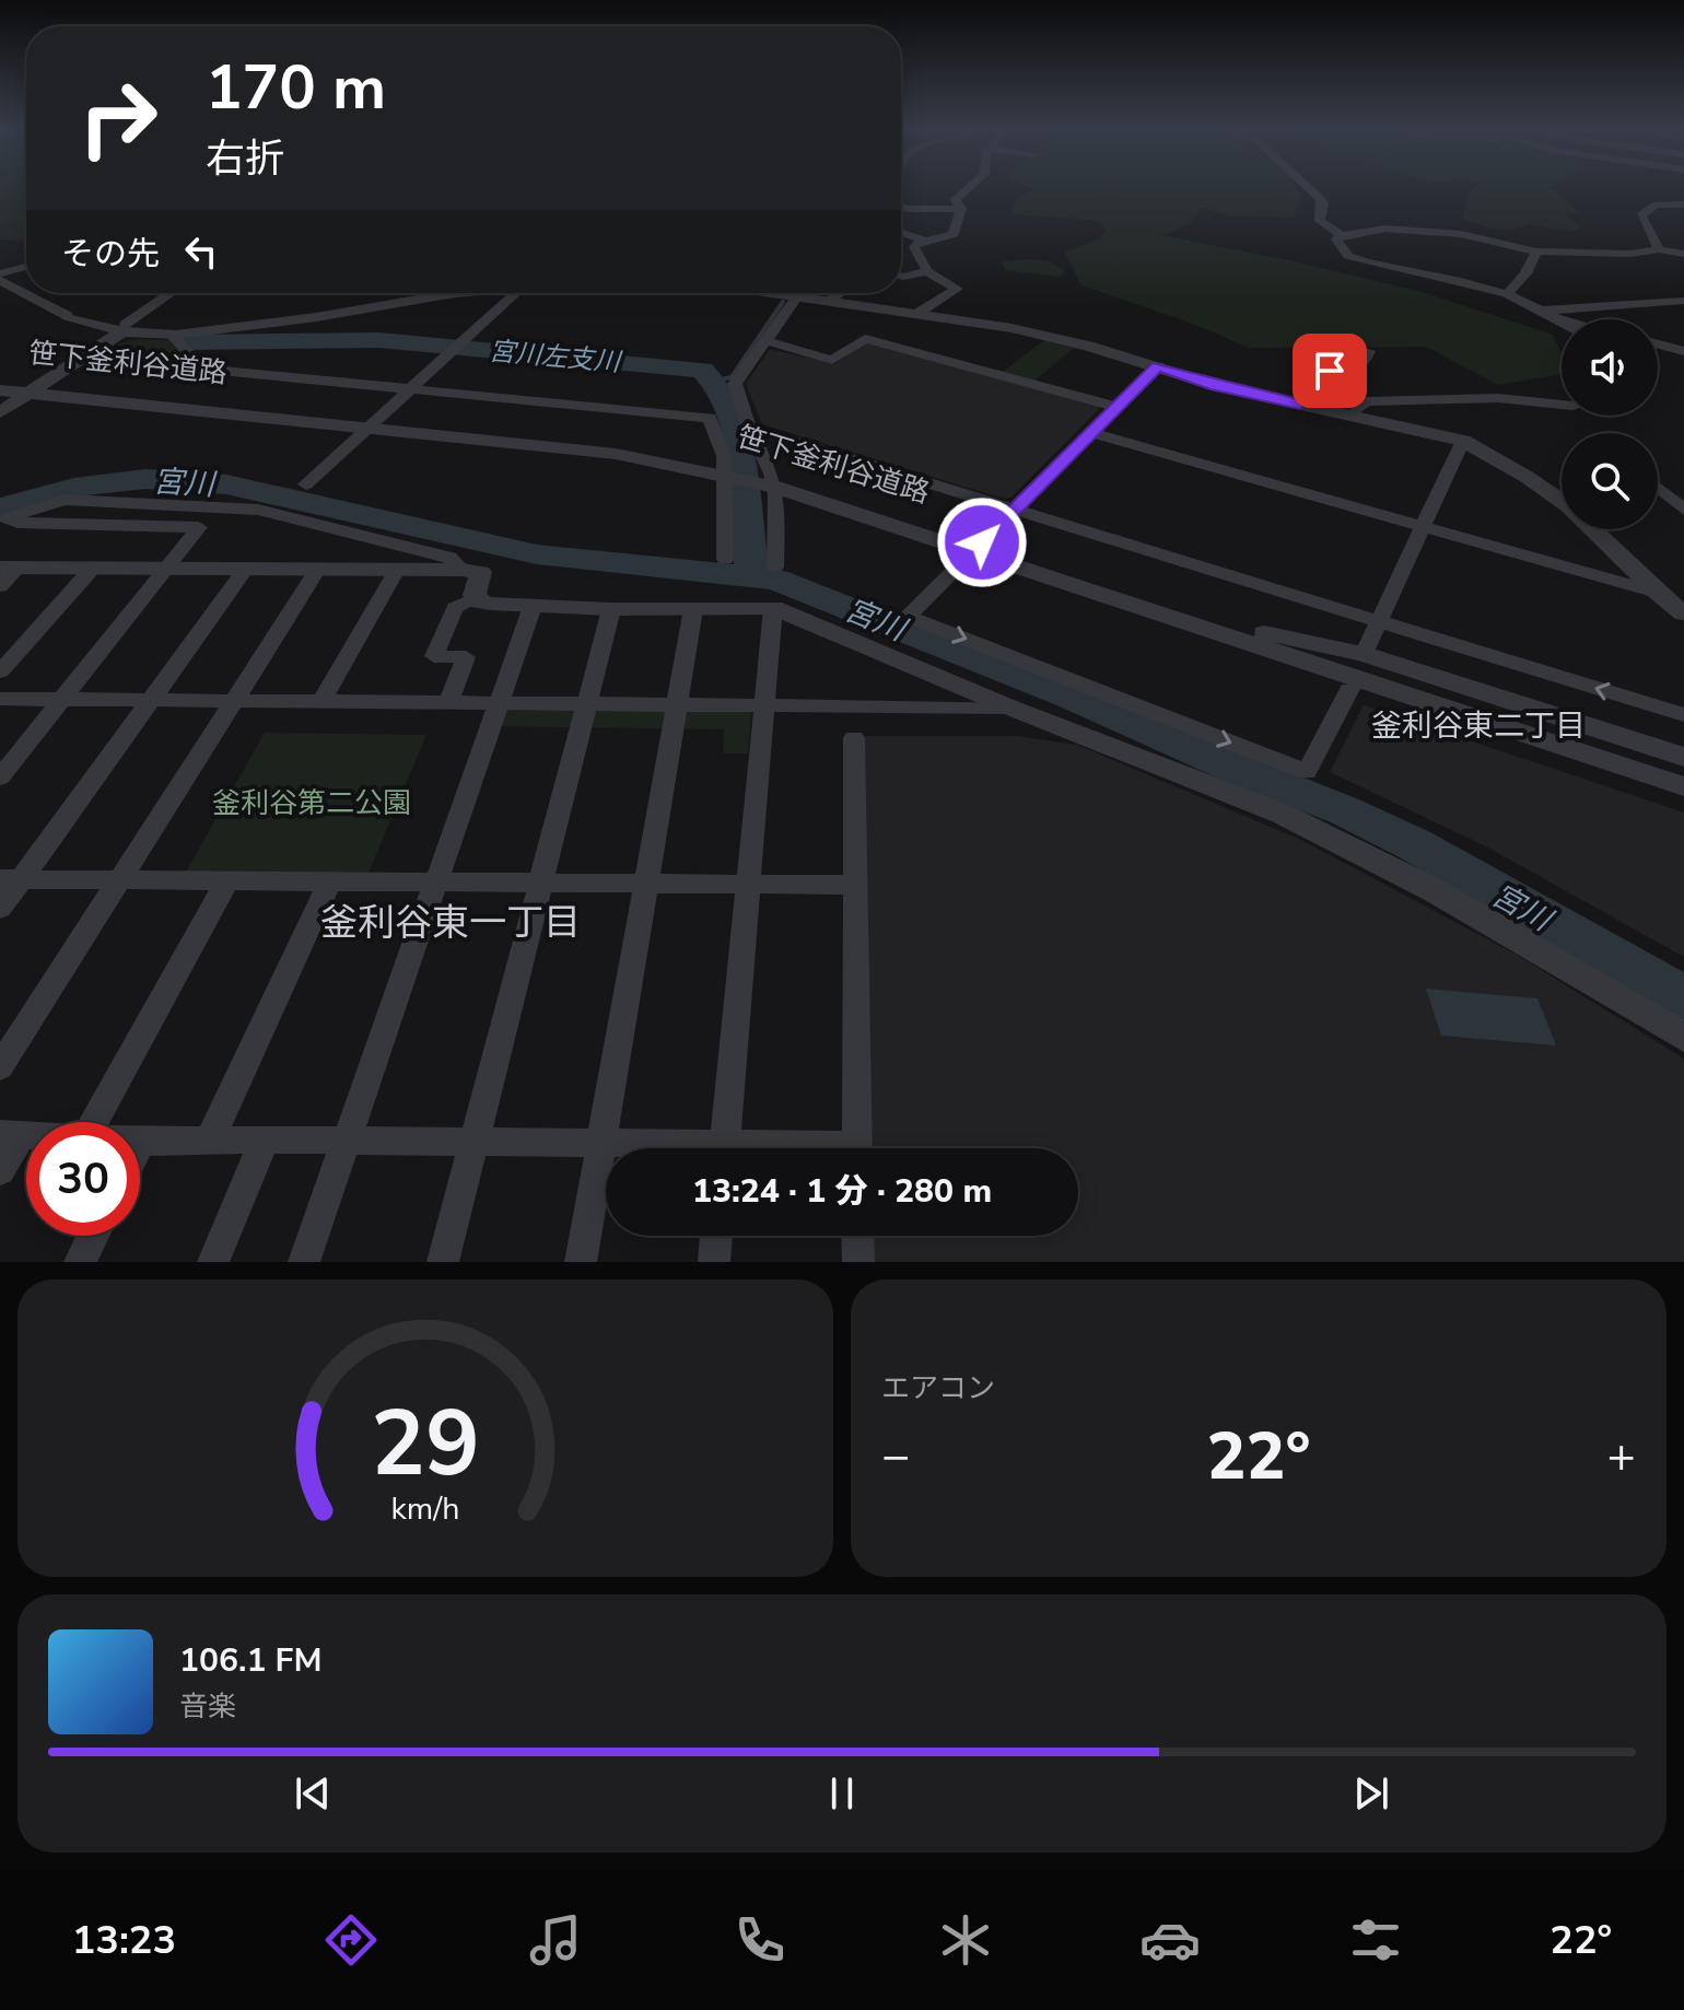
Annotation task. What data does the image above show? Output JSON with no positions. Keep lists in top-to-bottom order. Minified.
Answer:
{"streets":{"street":["笹下釜利谷道路"]},"districts":["釜利谷東二丁目","釜利谷東一丁目"],"water":["宮川左支川","宮川"],"parks":["釜利谷第二公園"],"page":{"turn":["170 m","右折"],"then":"その先","limit":"30","trip":"13:24 · 1 分 · 280 m","tile":"エアコン","heat":["−","22°","+"],"song":["106.1 FM","音楽"],"tabs":["13:23","22°"],"gauge":["29","km/h"]}}
